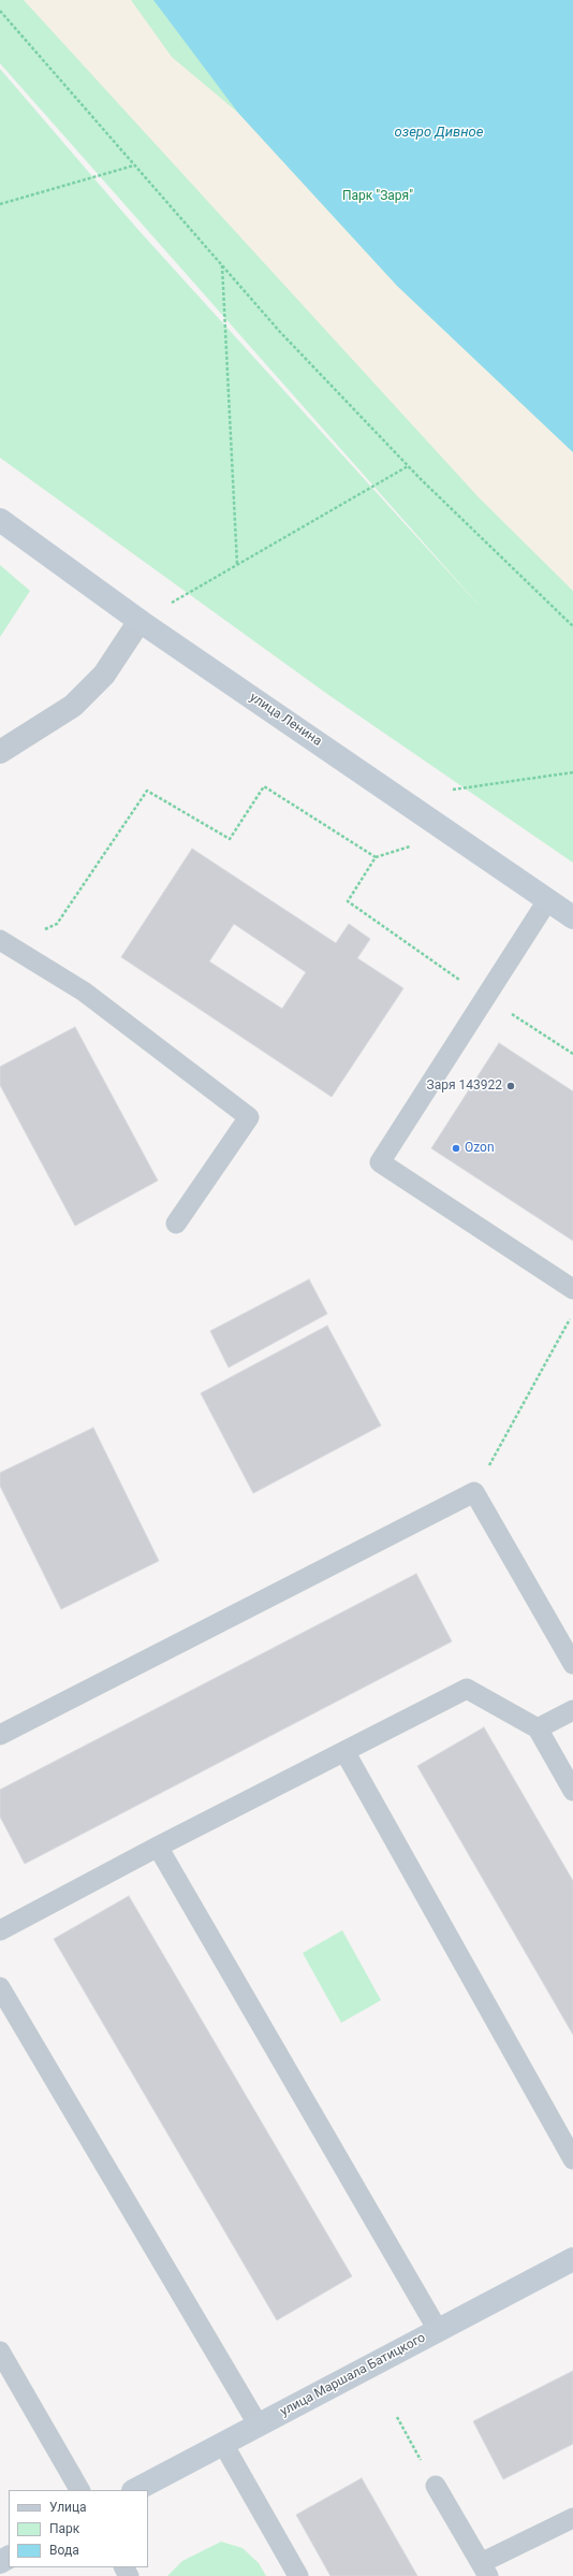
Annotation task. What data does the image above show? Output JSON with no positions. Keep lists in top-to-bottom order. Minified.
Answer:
{"streets":{"street":["улица Ленина","улица Маршала Батицкого"]},"water":["озеро Дивное"],"parks":["Парк \"Заря\""],"places":["Заря 143922","Ozon"],"legend":["Улица","Парк","Вода"]}
